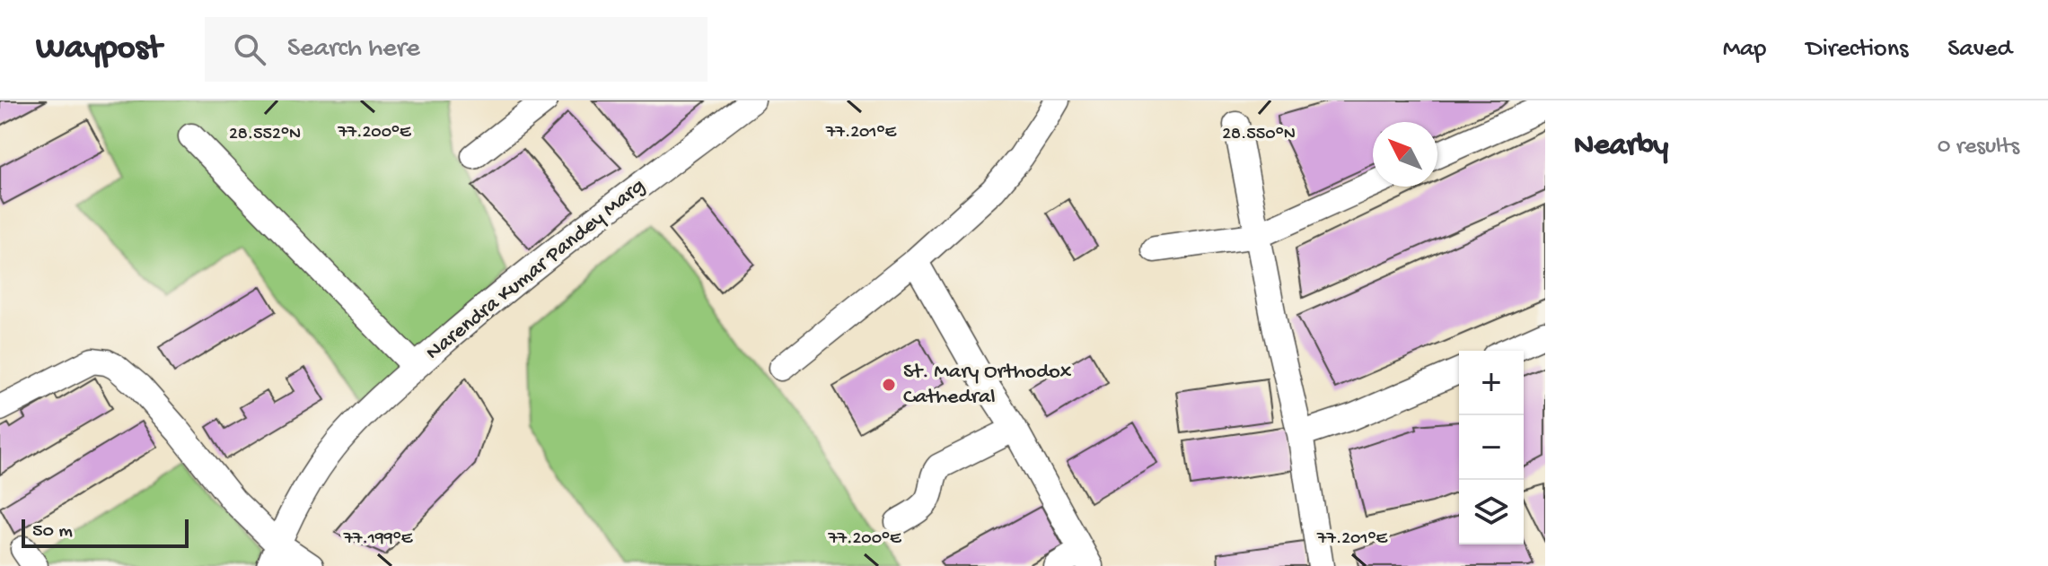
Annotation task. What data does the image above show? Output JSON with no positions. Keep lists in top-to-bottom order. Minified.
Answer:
{"streets":{"street":["Narendra Kumar Pandey Marg"]},"places":["St. Mary Orthodox Cathedral"],"scale_bar":"50 m","north":"top left","page":{"header":"Waypost","search":"Search here","nav":["Map","Directions","Saved"],"heading":["Nearby","0 results"],"map_buttons":["+","−"],"scale":"50 m"},"coordinates":["77.200°E","77.201°E","28.552°N","28.550°N","77.199°E"]}
